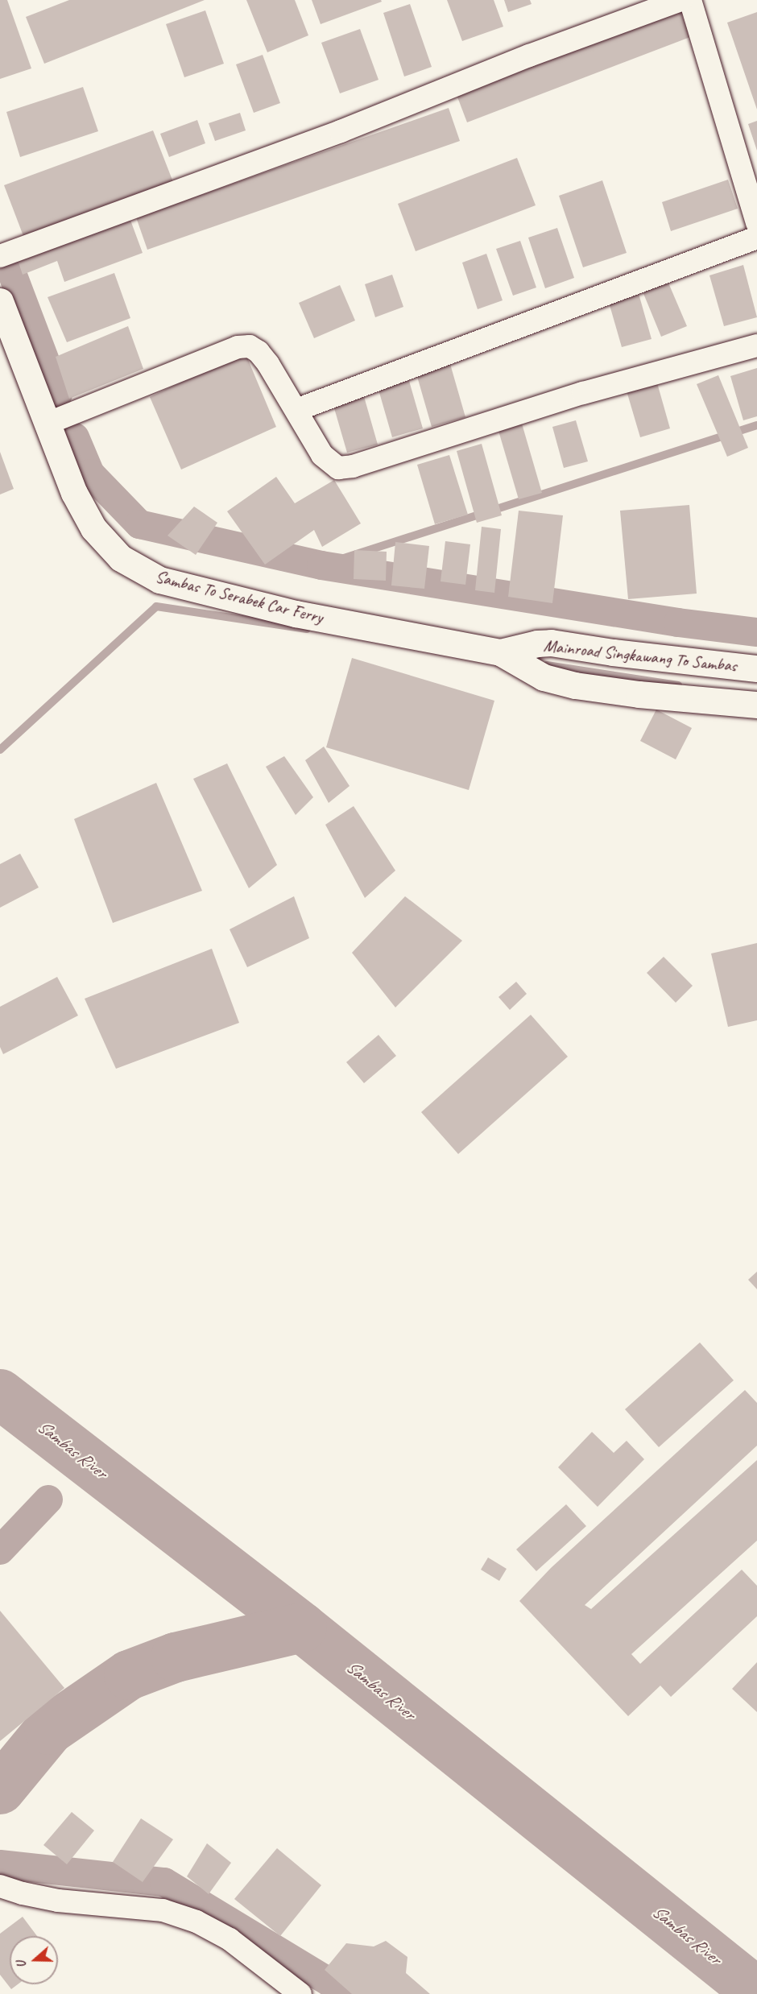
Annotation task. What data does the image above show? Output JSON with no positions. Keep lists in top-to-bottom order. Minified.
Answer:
{"streets":{"highway":["Sambas To Serabek Car Ferry","Mainroad Singkawang To Sambas"]},"crossings":[["Sambas To Serabek Car Ferry","Mainroad Singkawang To Sambas"]],"water":["Sambas River"],"north":"left"}
